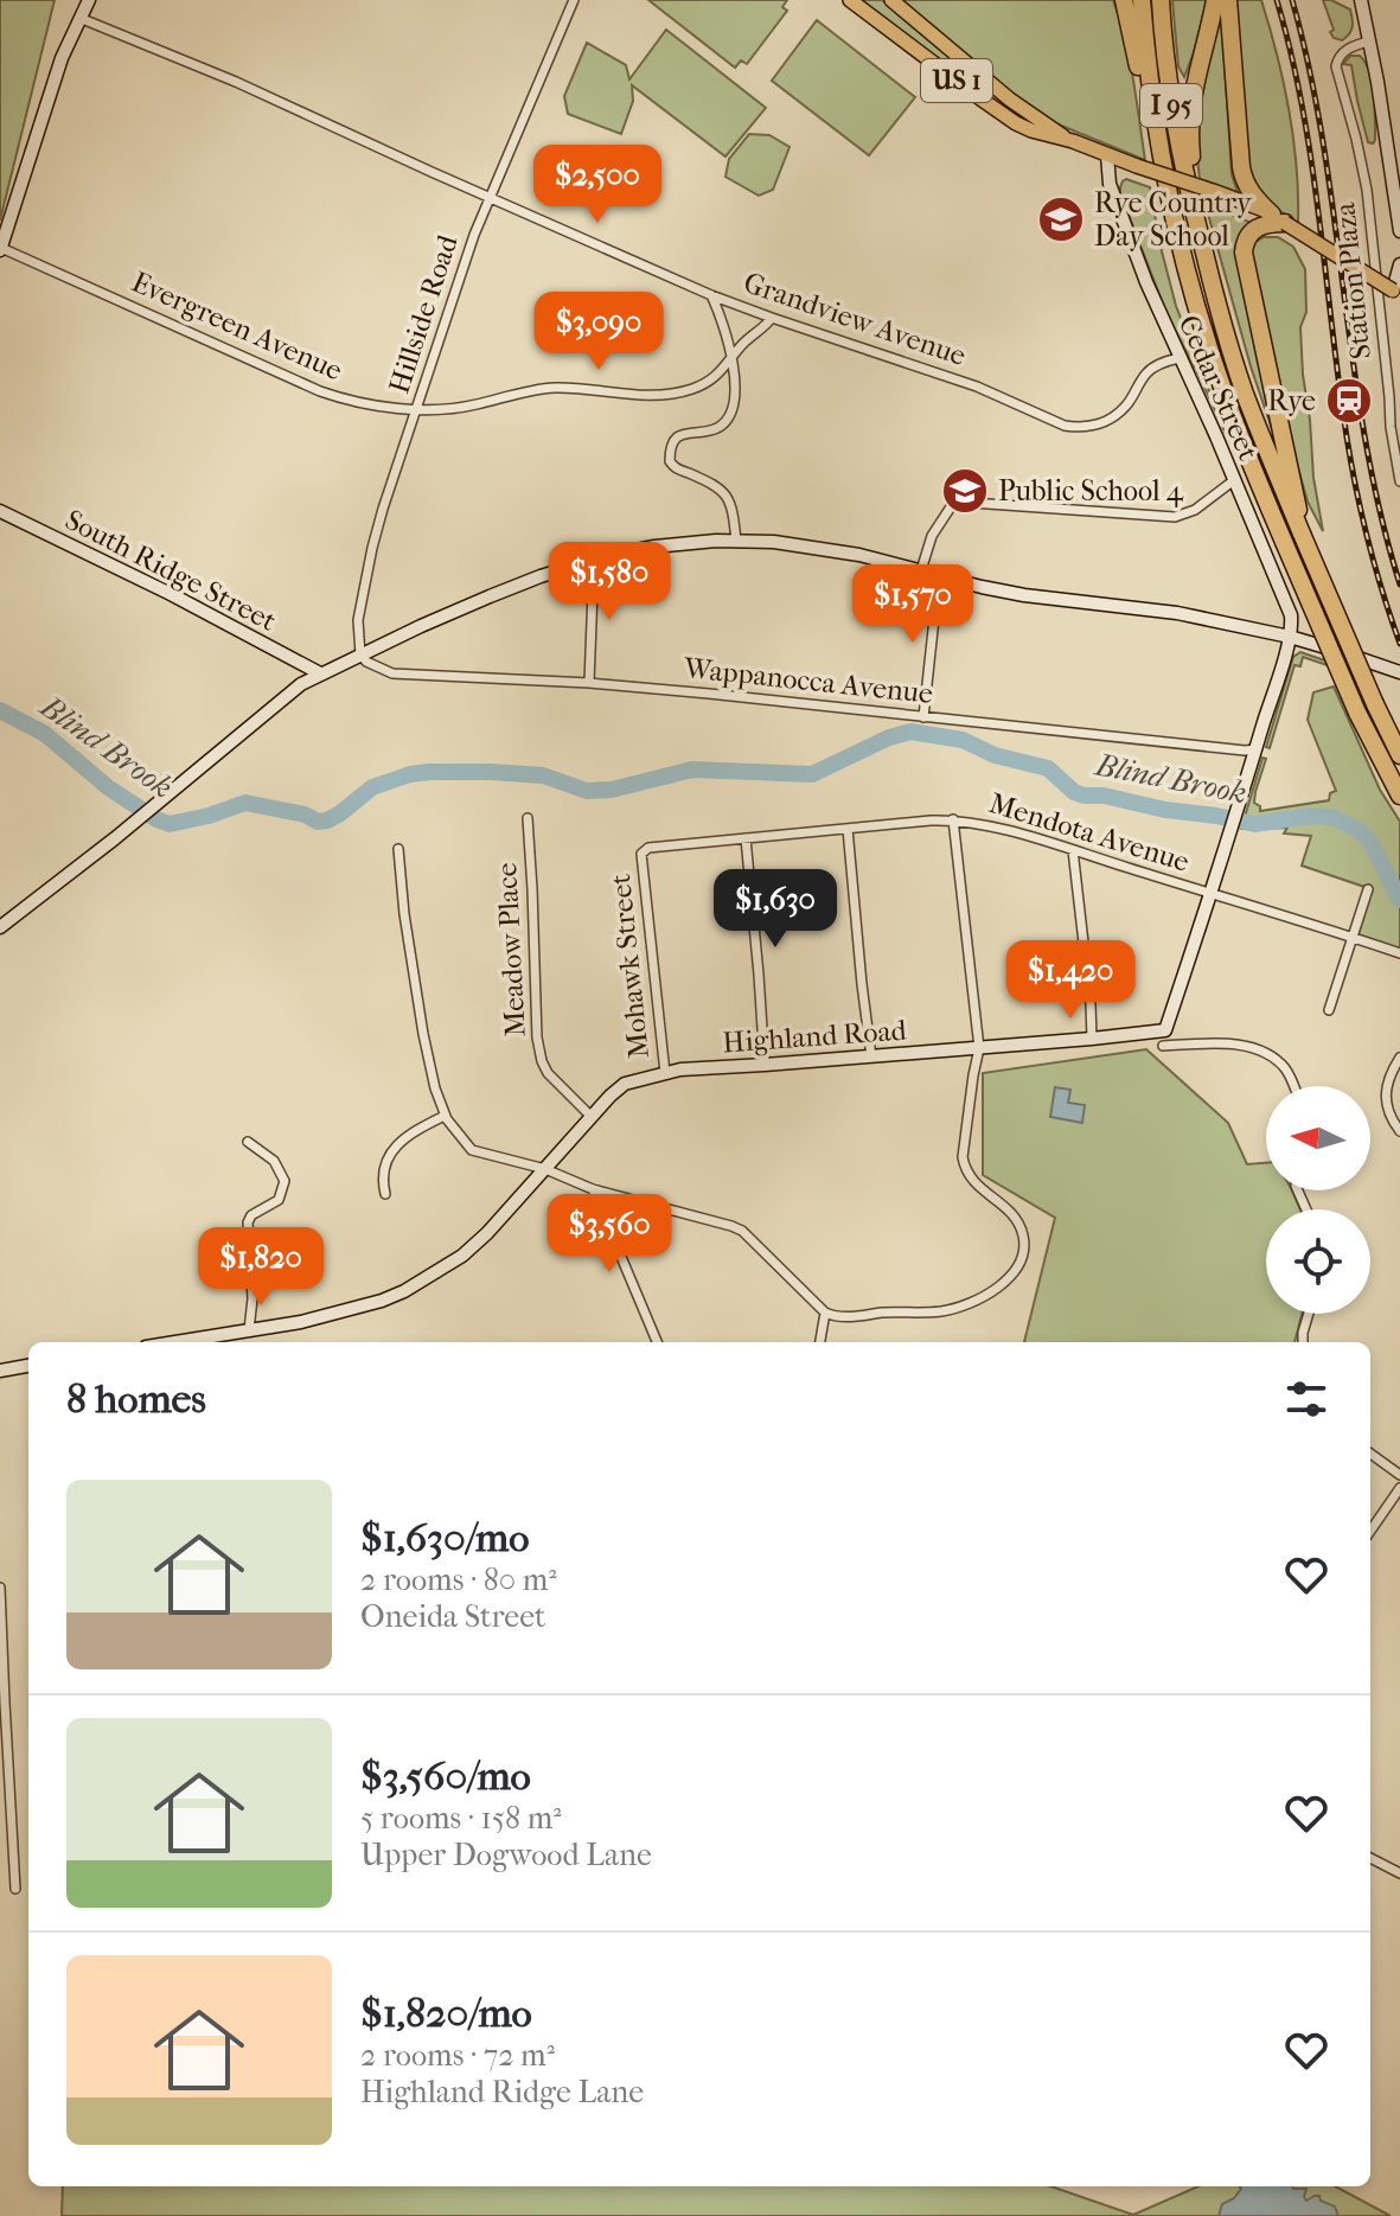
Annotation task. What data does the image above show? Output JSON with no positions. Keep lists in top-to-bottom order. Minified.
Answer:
{"streets":{"highway":["I 95"],"main road":["US 1"],"street":["Station Plaza","Hillside Road","Grandview Avenue","Evergreen Avenue","Cedar Street","South Ridge Street","Wappanocca Avenue","Mendota Avenue","Meadow Place","Mohawk Street","Highland Road"]},"crossings":[["US 1","Cedar Street"],["Hillside Road","Grandview Avenue"],["Hillside Road","Evergreen Avenue"],["Hillside Road","Wappanocca Avenue"],["Grandview Avenue","Evergreen Avenue"],["Grandview Avenue","Cedar Street"],["Cedar Street","Highland Road"],["Wappanocca Avenue","Highland Road"],["Mendota Avenue","Mohawk Street"],["Mendota Avenue","Highland Road"],["Meadow Place","Highland Road"],["Mohawk Street","Highland Road"]],"water":["Blind Brook"],"places":{"school or university":["Rye Country Day School","Public School 4"],"station":["Rye"]},"north":"left","page":{"price":["$2,500","$3,090","$1,580","$1,570","$1,630","$1,420","$3,560","$1,820"],"heading":"8 homes","list":[{"name":"$1,630/mo","note":"2 rooms · 80 m² · Oneida Street"},{"name":"$3,560/mo","note":"5 rooms · 158 m² · Upper Dogwood Lane"},{"name":"$1,820/mo","note":"2 rooms · 72 m² · Highland Ridge Lane"}]}}
